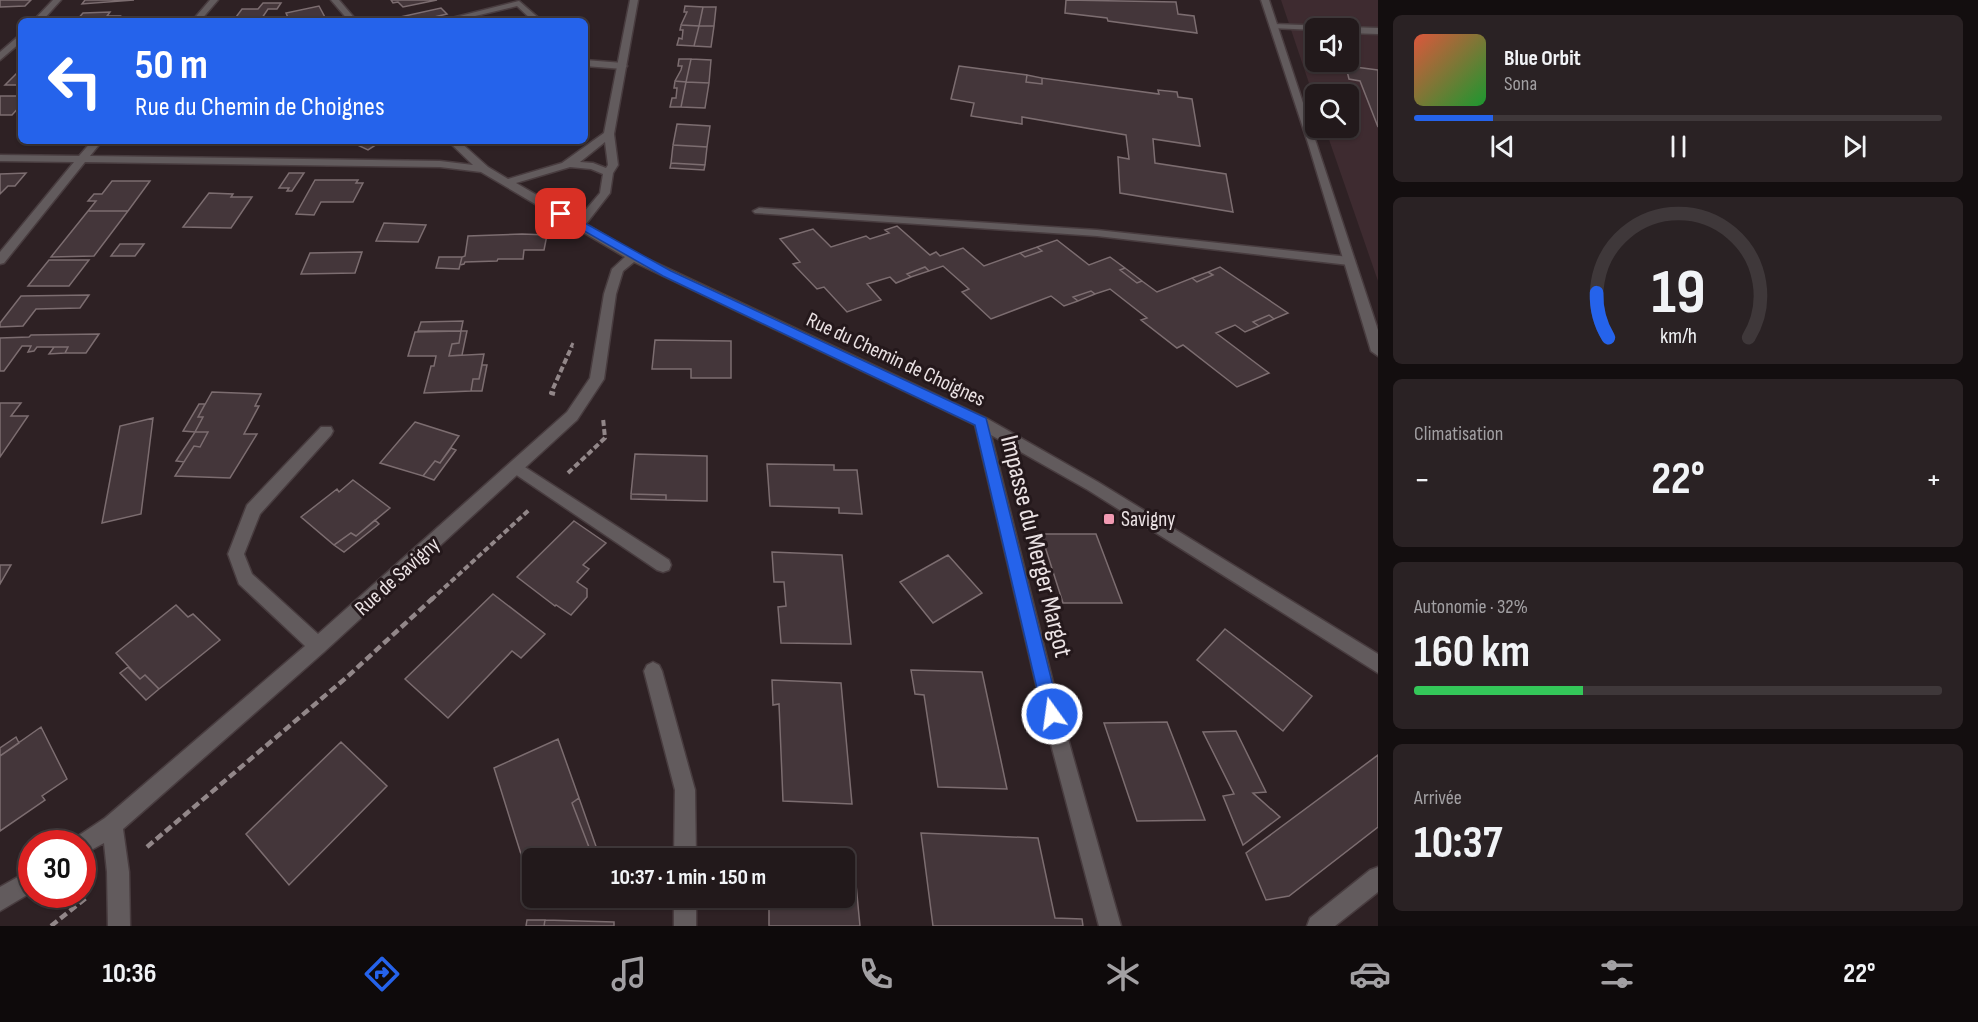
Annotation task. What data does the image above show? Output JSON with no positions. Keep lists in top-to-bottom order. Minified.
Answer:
{"streets":{"street":["Rue du Chemin de Choignes","Impasse du Merger Margot","Rue de Savigny"]},"crossings":[["Rue du Chemin de Choignes","Impasse du Merger Margot"],["Rue du Chemin de Choignes","Rue de Savigny"]],"places":{"transit":["Savigny"]},"page":{"turn":["50 m","Rue du Chemin de Choignes"],"song":["Blue Orbit","Sona"],"tile":["Climatisation",["Autonomie · 32%","160 km"],["Arrivée","10:37"]],"heat":["−","22°","+"],"limit":"30","trip":"10:37 · 1 min · 150 m","tabs":["10:36","22°"],"gauge":["19","km/h"]}}
